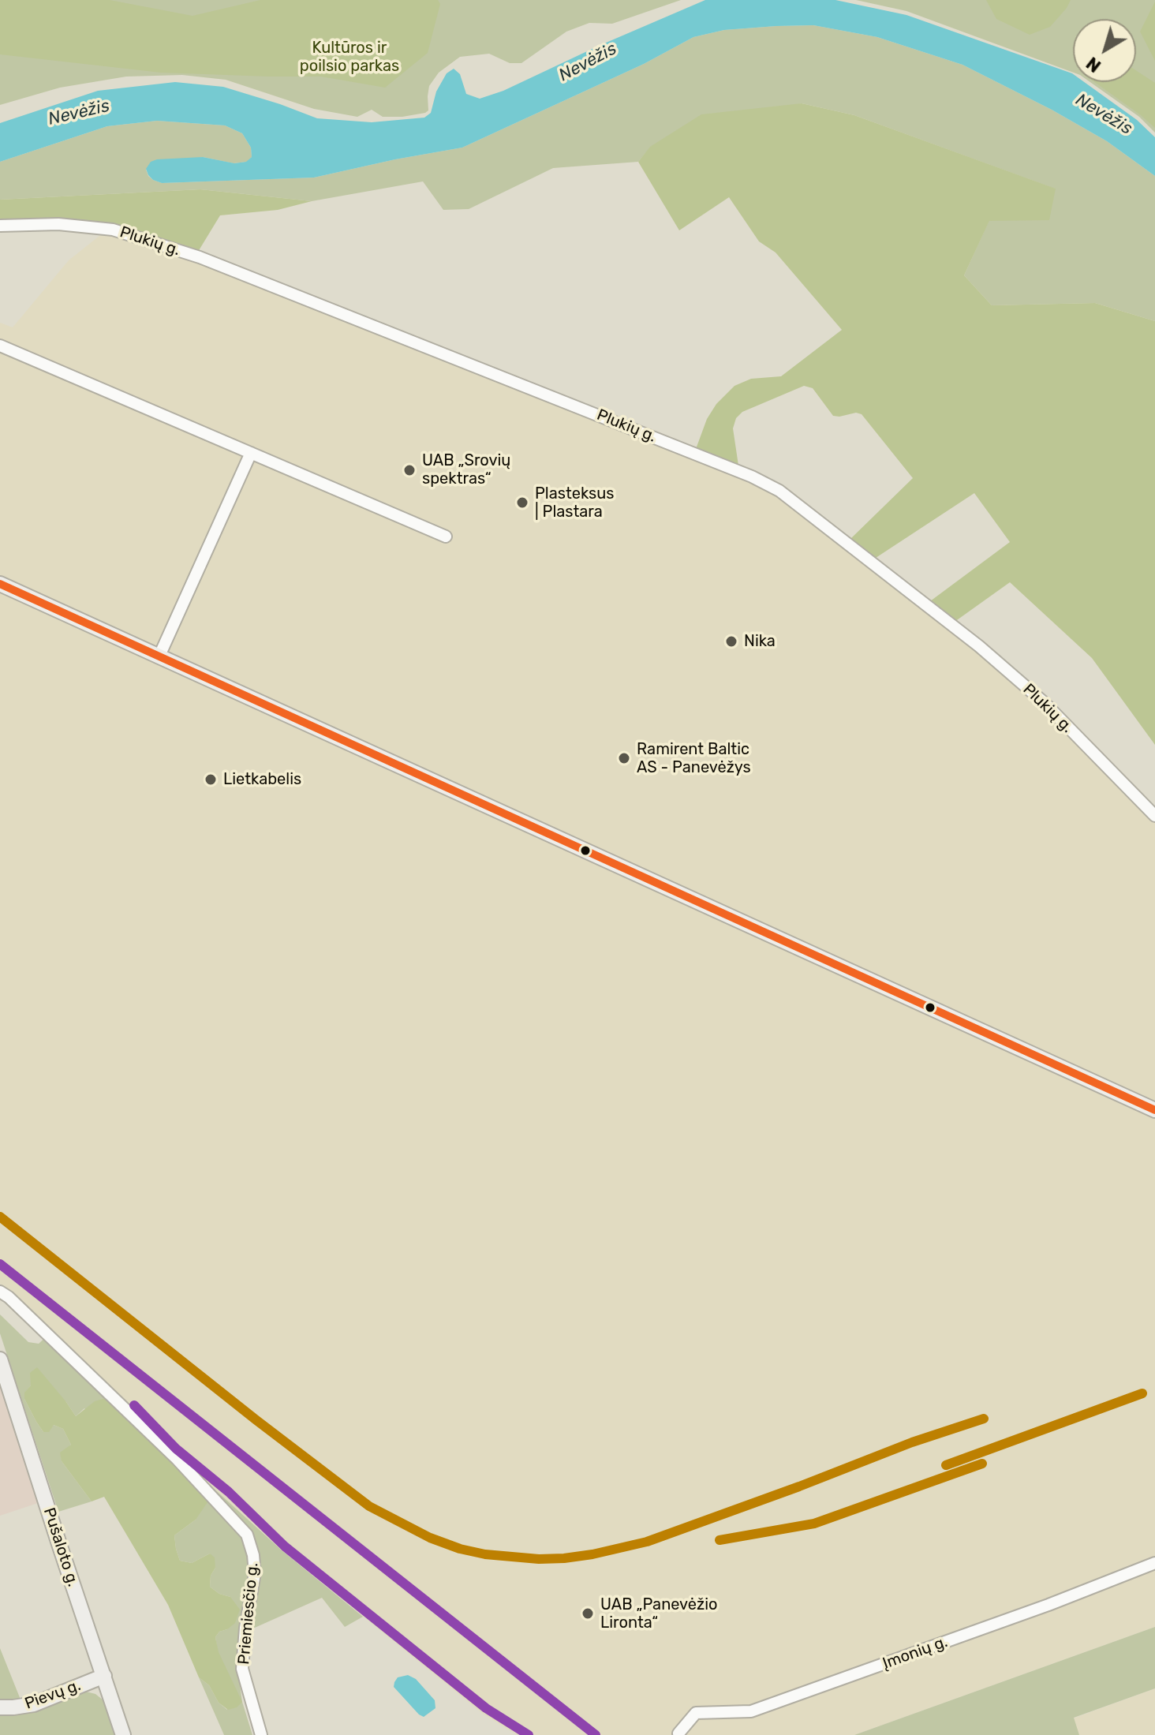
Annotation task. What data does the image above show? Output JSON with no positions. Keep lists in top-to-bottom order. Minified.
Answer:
{"streets":{"main road":["Pušaloto g.","Pievų g."],"street":["Plukių g.","Priemiesčio g.","Įmonių g."]},"crossings":[["Pušaloto g.","Pievų g."]],"water":["Nevėžis"],"parks":["Kultūros ir poilsio parkas"],"places":["UAB „Srovių spektras“","Plasteksus | Plastara","Nika","Ramirent Baltic AS - Panevėžys","Lietkabelis","UAB „Panevėžio Lironta“"],"north":"bottom left"}
